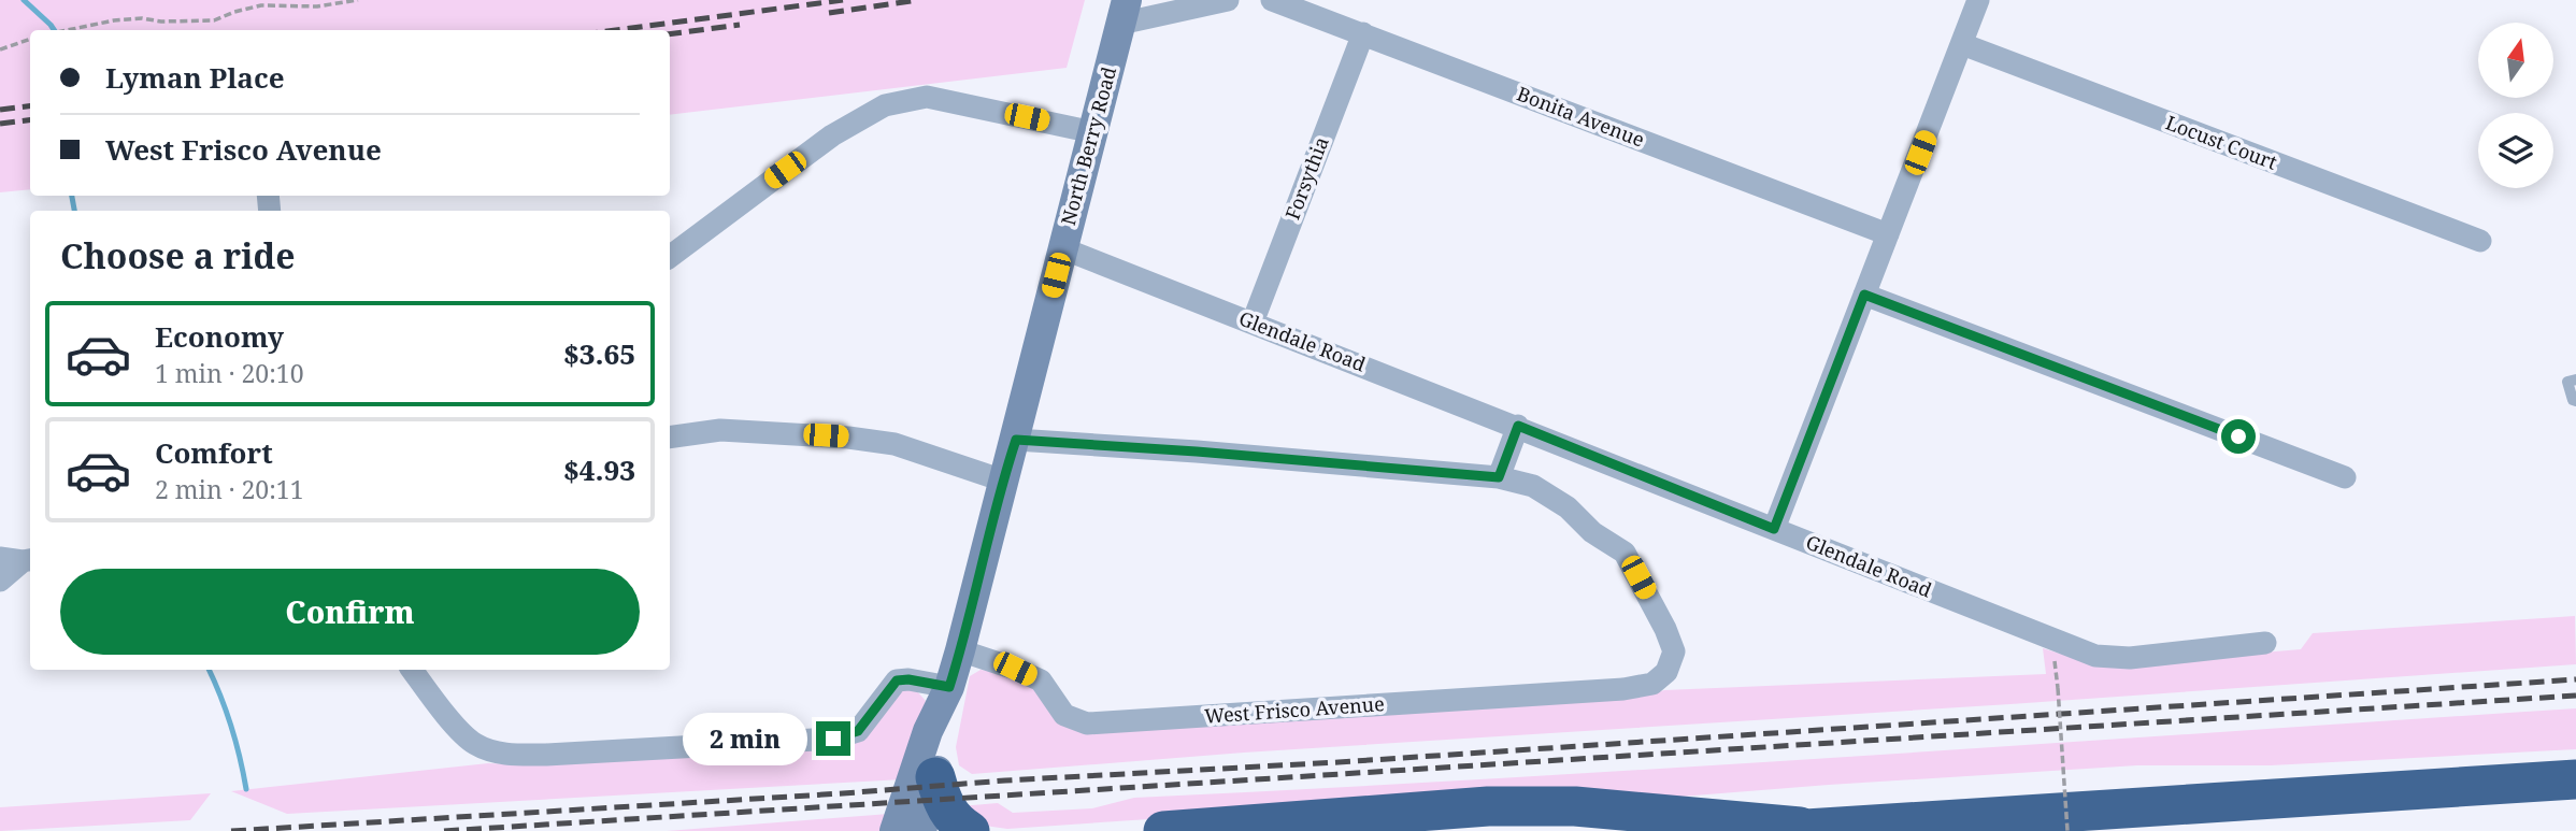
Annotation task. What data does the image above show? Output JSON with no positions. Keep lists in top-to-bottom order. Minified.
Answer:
{"streets":{"main road":["North Berry Road"],"street":["Bonita Avenue","Locust Court","Forsythia","Glendale Road","West Frisco Avenue"]},"crossings":[["Bonita Avenue","Forsythia"],["North Berry Road","Glendale Road"],["North Berry Road","West Frisco Avenue"],["Forsythia","Glendale Road"]],"north":"top","page":{"banner":["Lyman Place","West Frisco Avenue"],"heading":"Choose a ride","list":[{"name":"Economy","note":"1 min · 20:10","value":"$3.65"},{"name":"Comfort","note":"2 min · 20:11","value":"$4.93"}],"buttons":"Confirm","bubble":"2 min"}}
